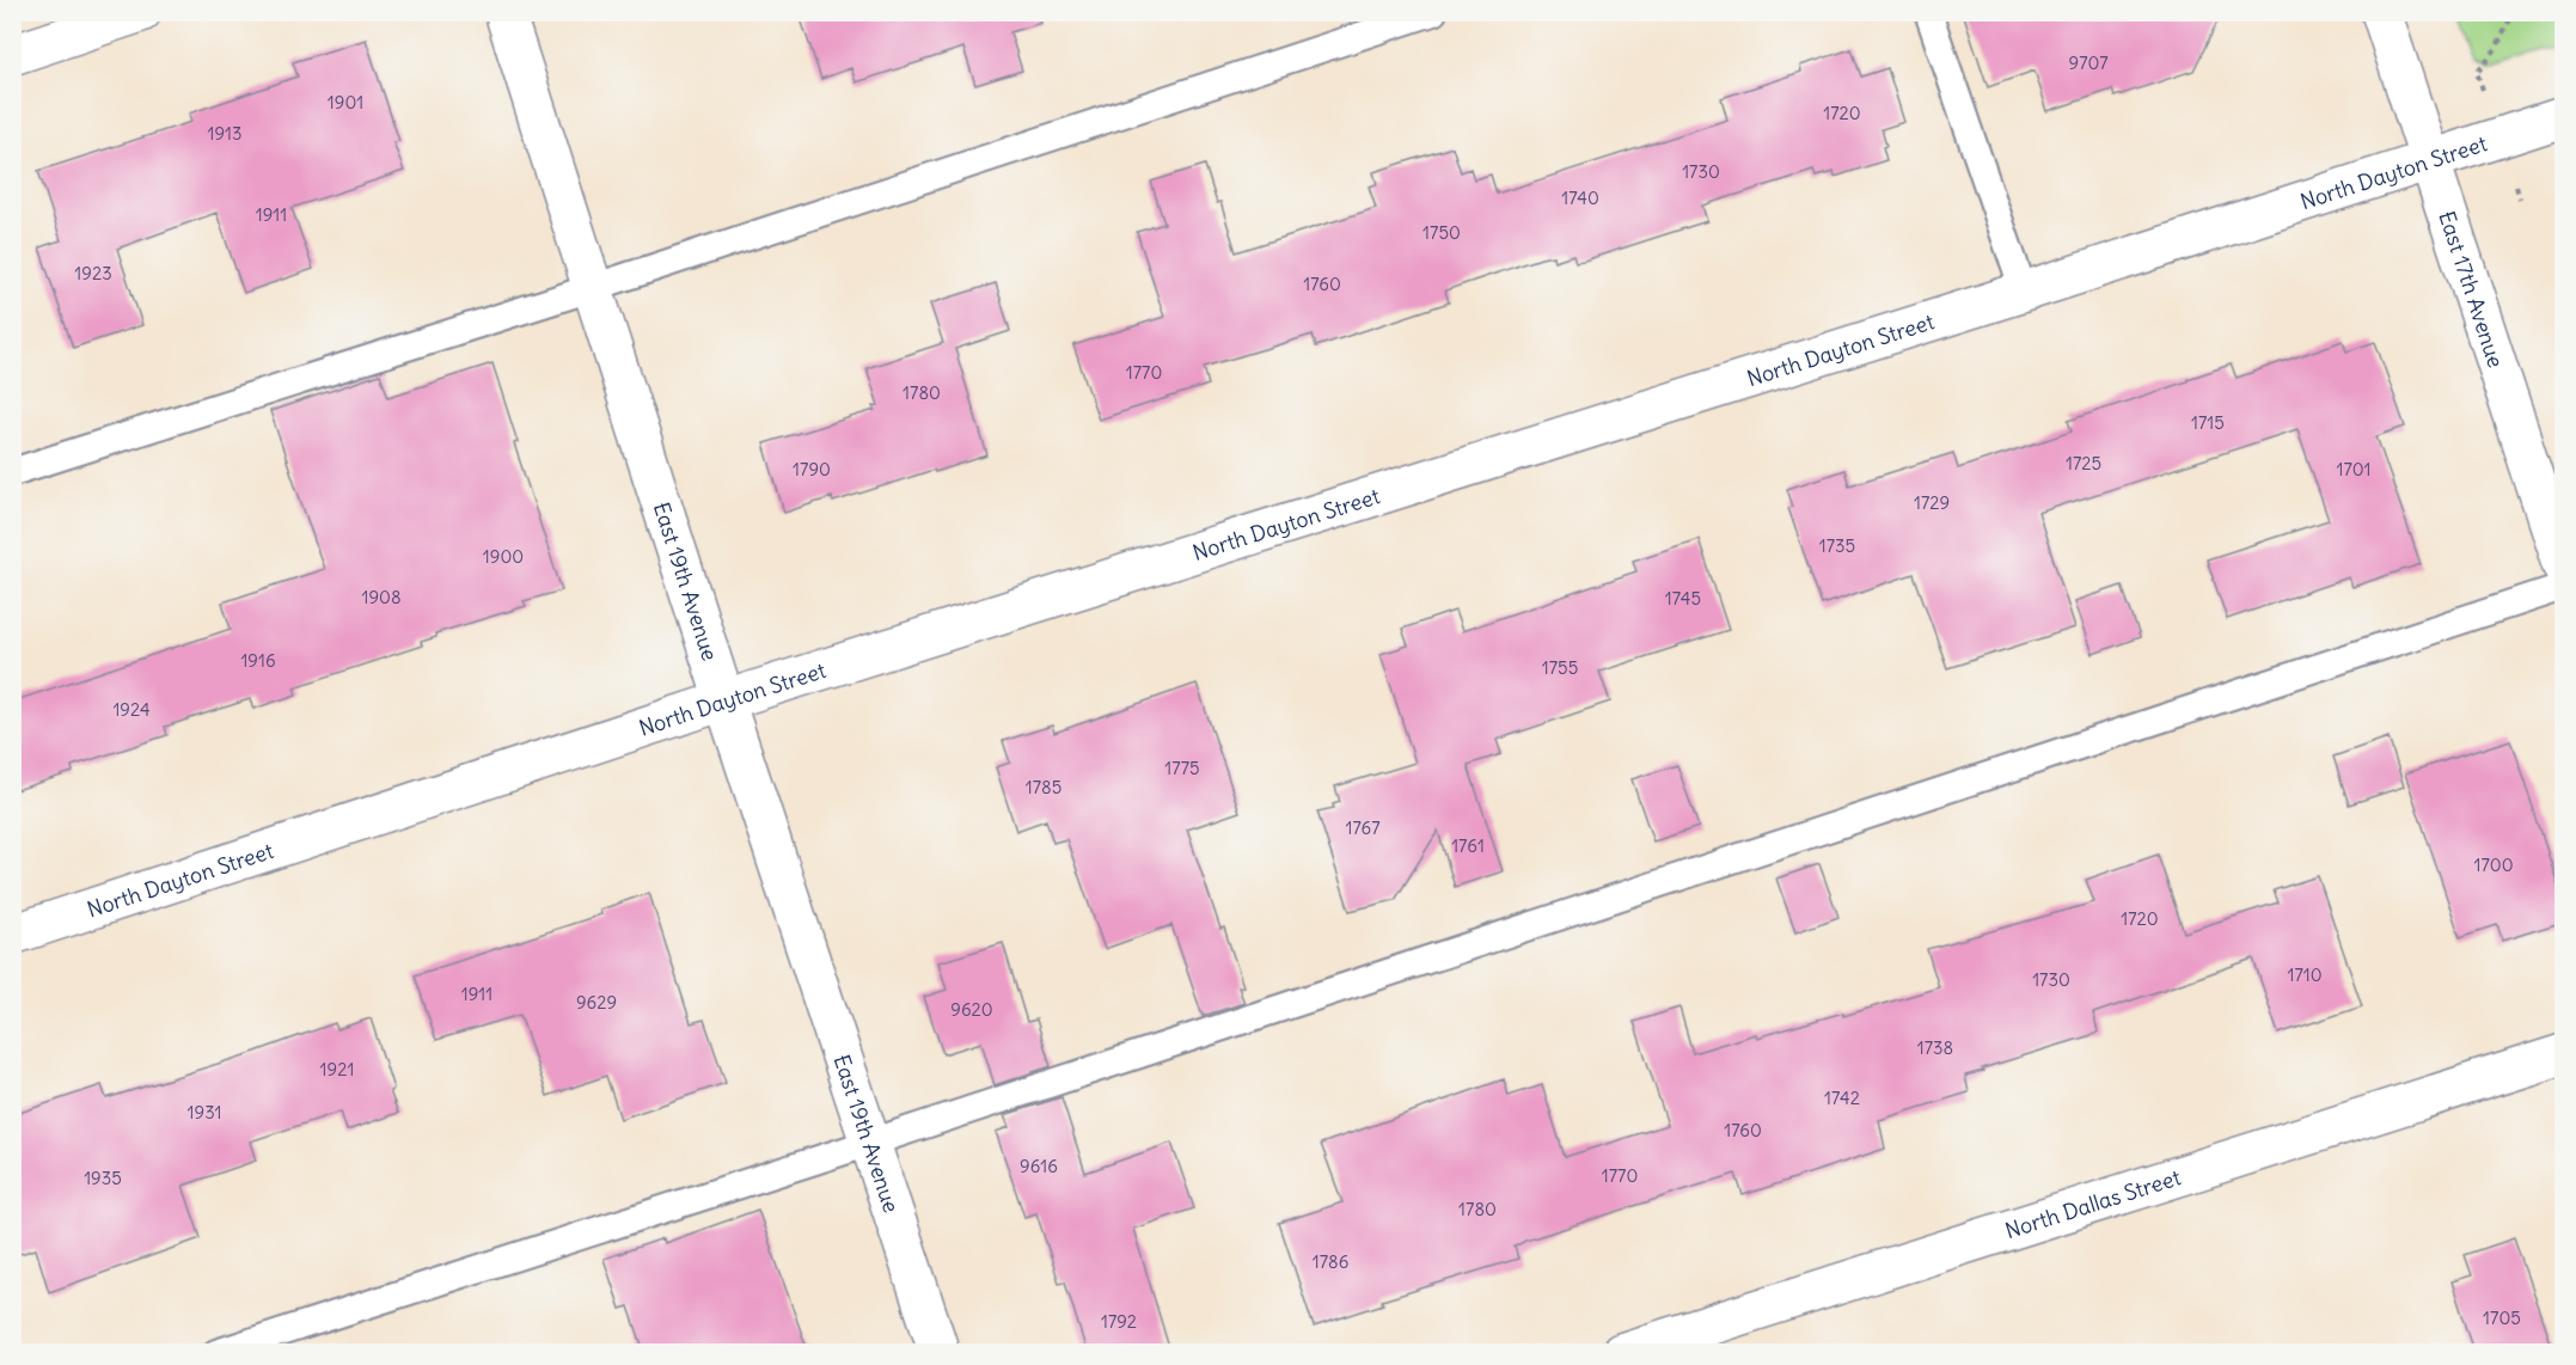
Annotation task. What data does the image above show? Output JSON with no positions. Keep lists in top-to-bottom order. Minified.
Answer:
{"streets":{"street":["North Dayton Street","East 17th Avenue","East 19th Avenue","North Dallas Street"]},"crossings":[["North Dayton Street","East 17th Avenue"],["North Dayton Street","East 19th Avenue"]],"house_numbers":["9707","1901","1720","1913","1730","1740","1911","1750","1923","1760","1770","1780","1715","1725","1790","1701","1729","1735","1900","1908","1745","1916","1755","1924","1775","1785","1767","1761","1700","1720","1710","1730","1911","9629","9620","1738","1921","1742","1931","1760","9616","1770","1935","1780","1786","1705","1792"]}
